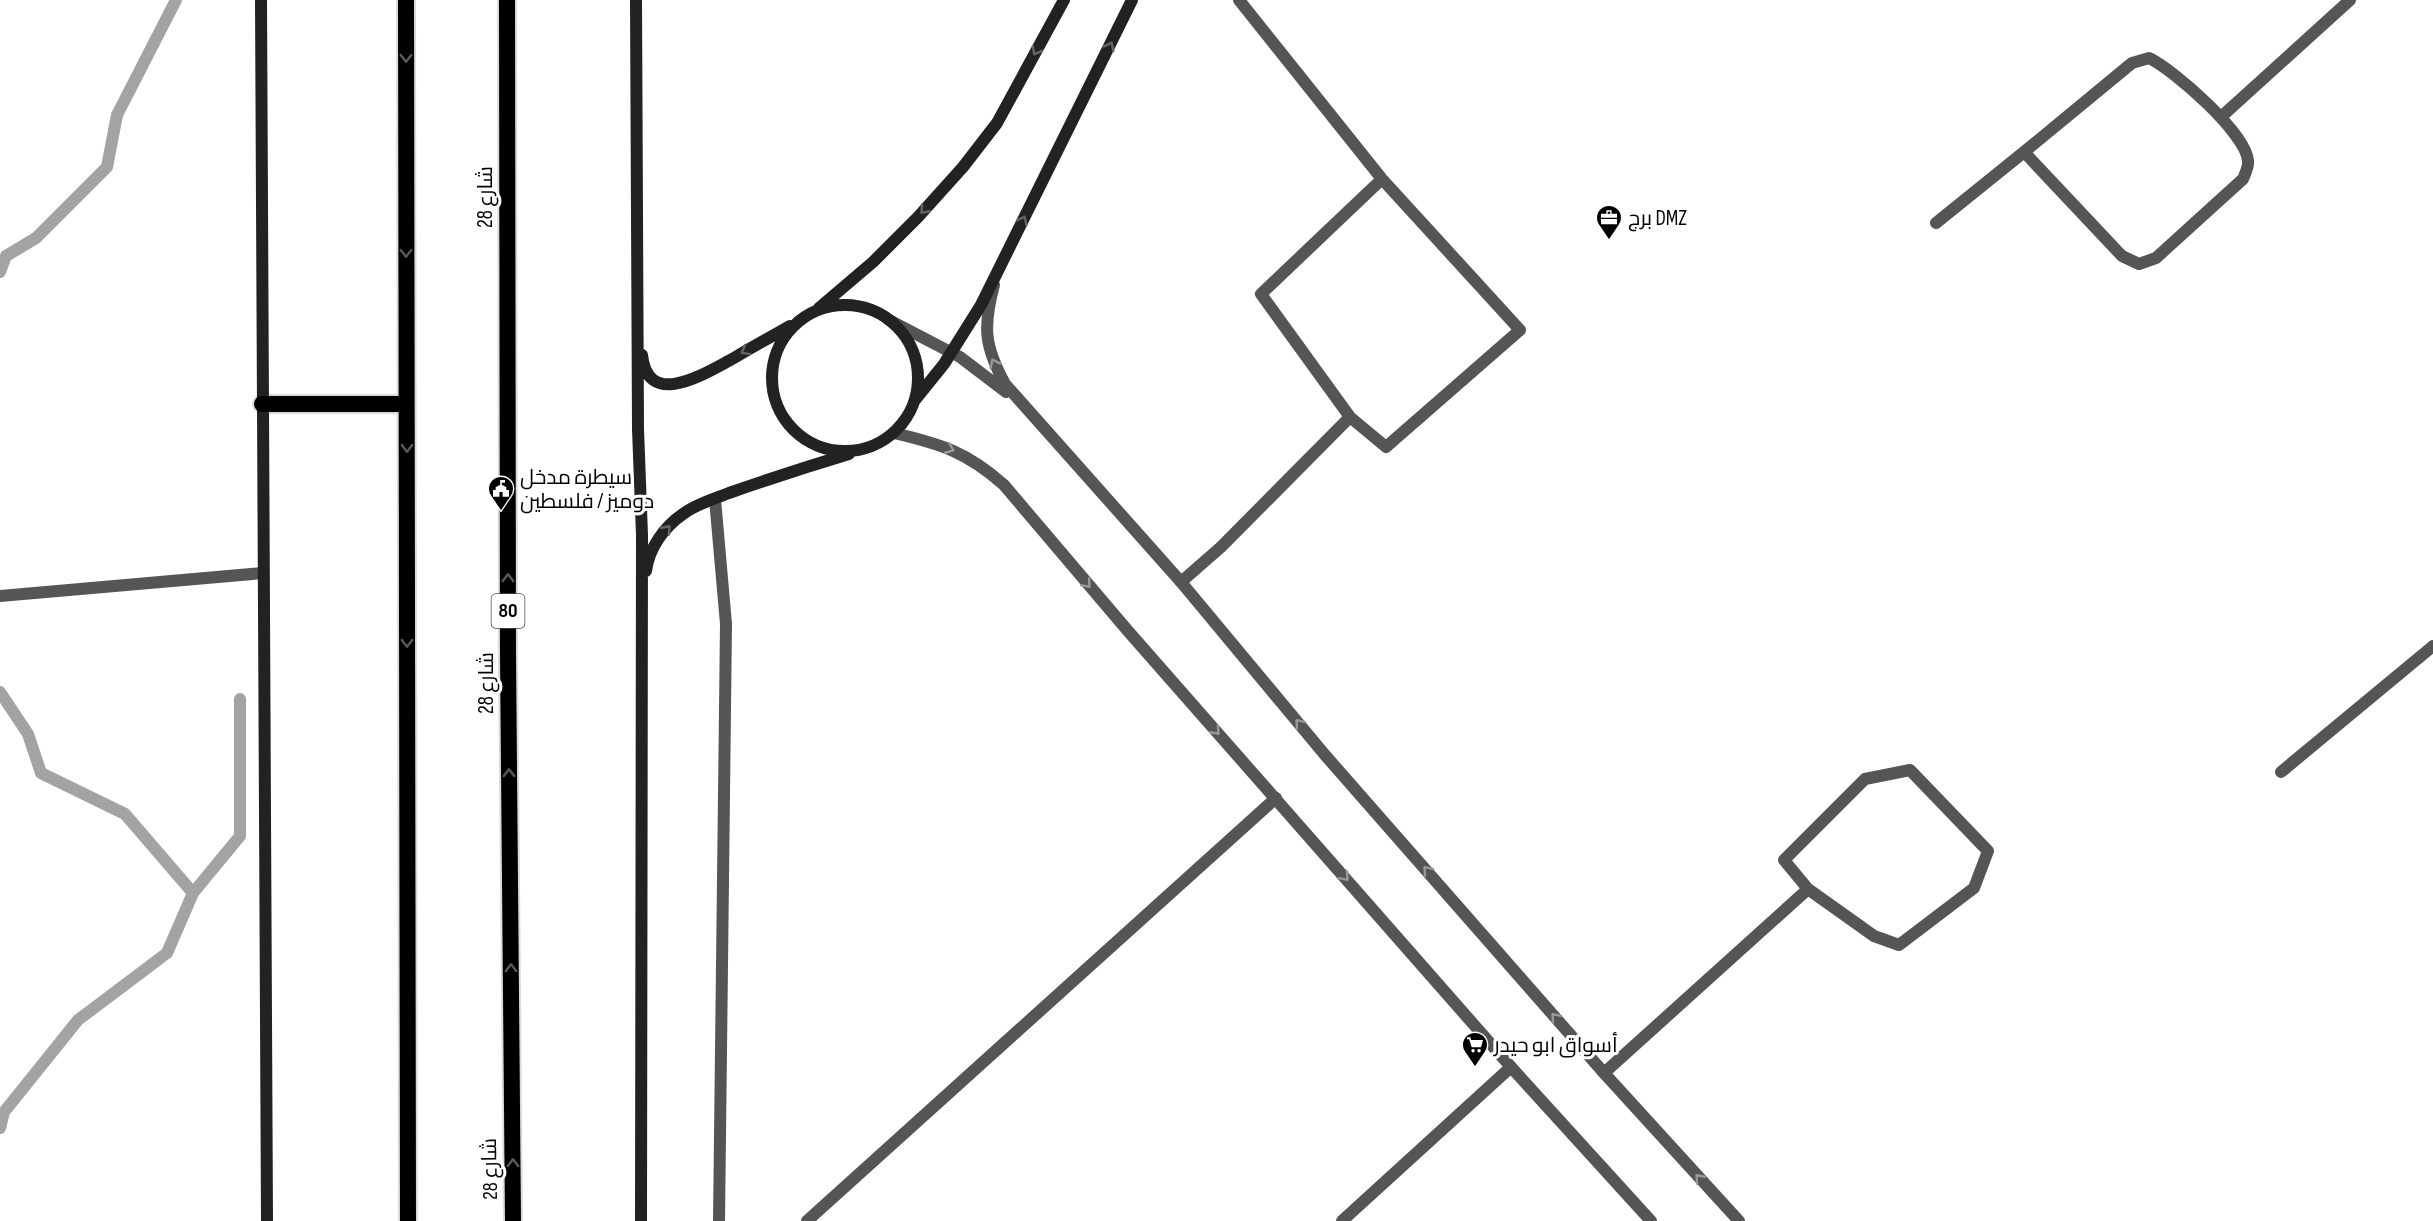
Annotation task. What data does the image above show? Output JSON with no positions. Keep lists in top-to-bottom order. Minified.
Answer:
{"streets":{"highway":["شارع 28","80"]},"places":{"office":["برج DMZ"],"public building":["سيطرة مدخل دوميز / فلسطين"],"supermarket":["أسواق ابو حيدر"]}}
